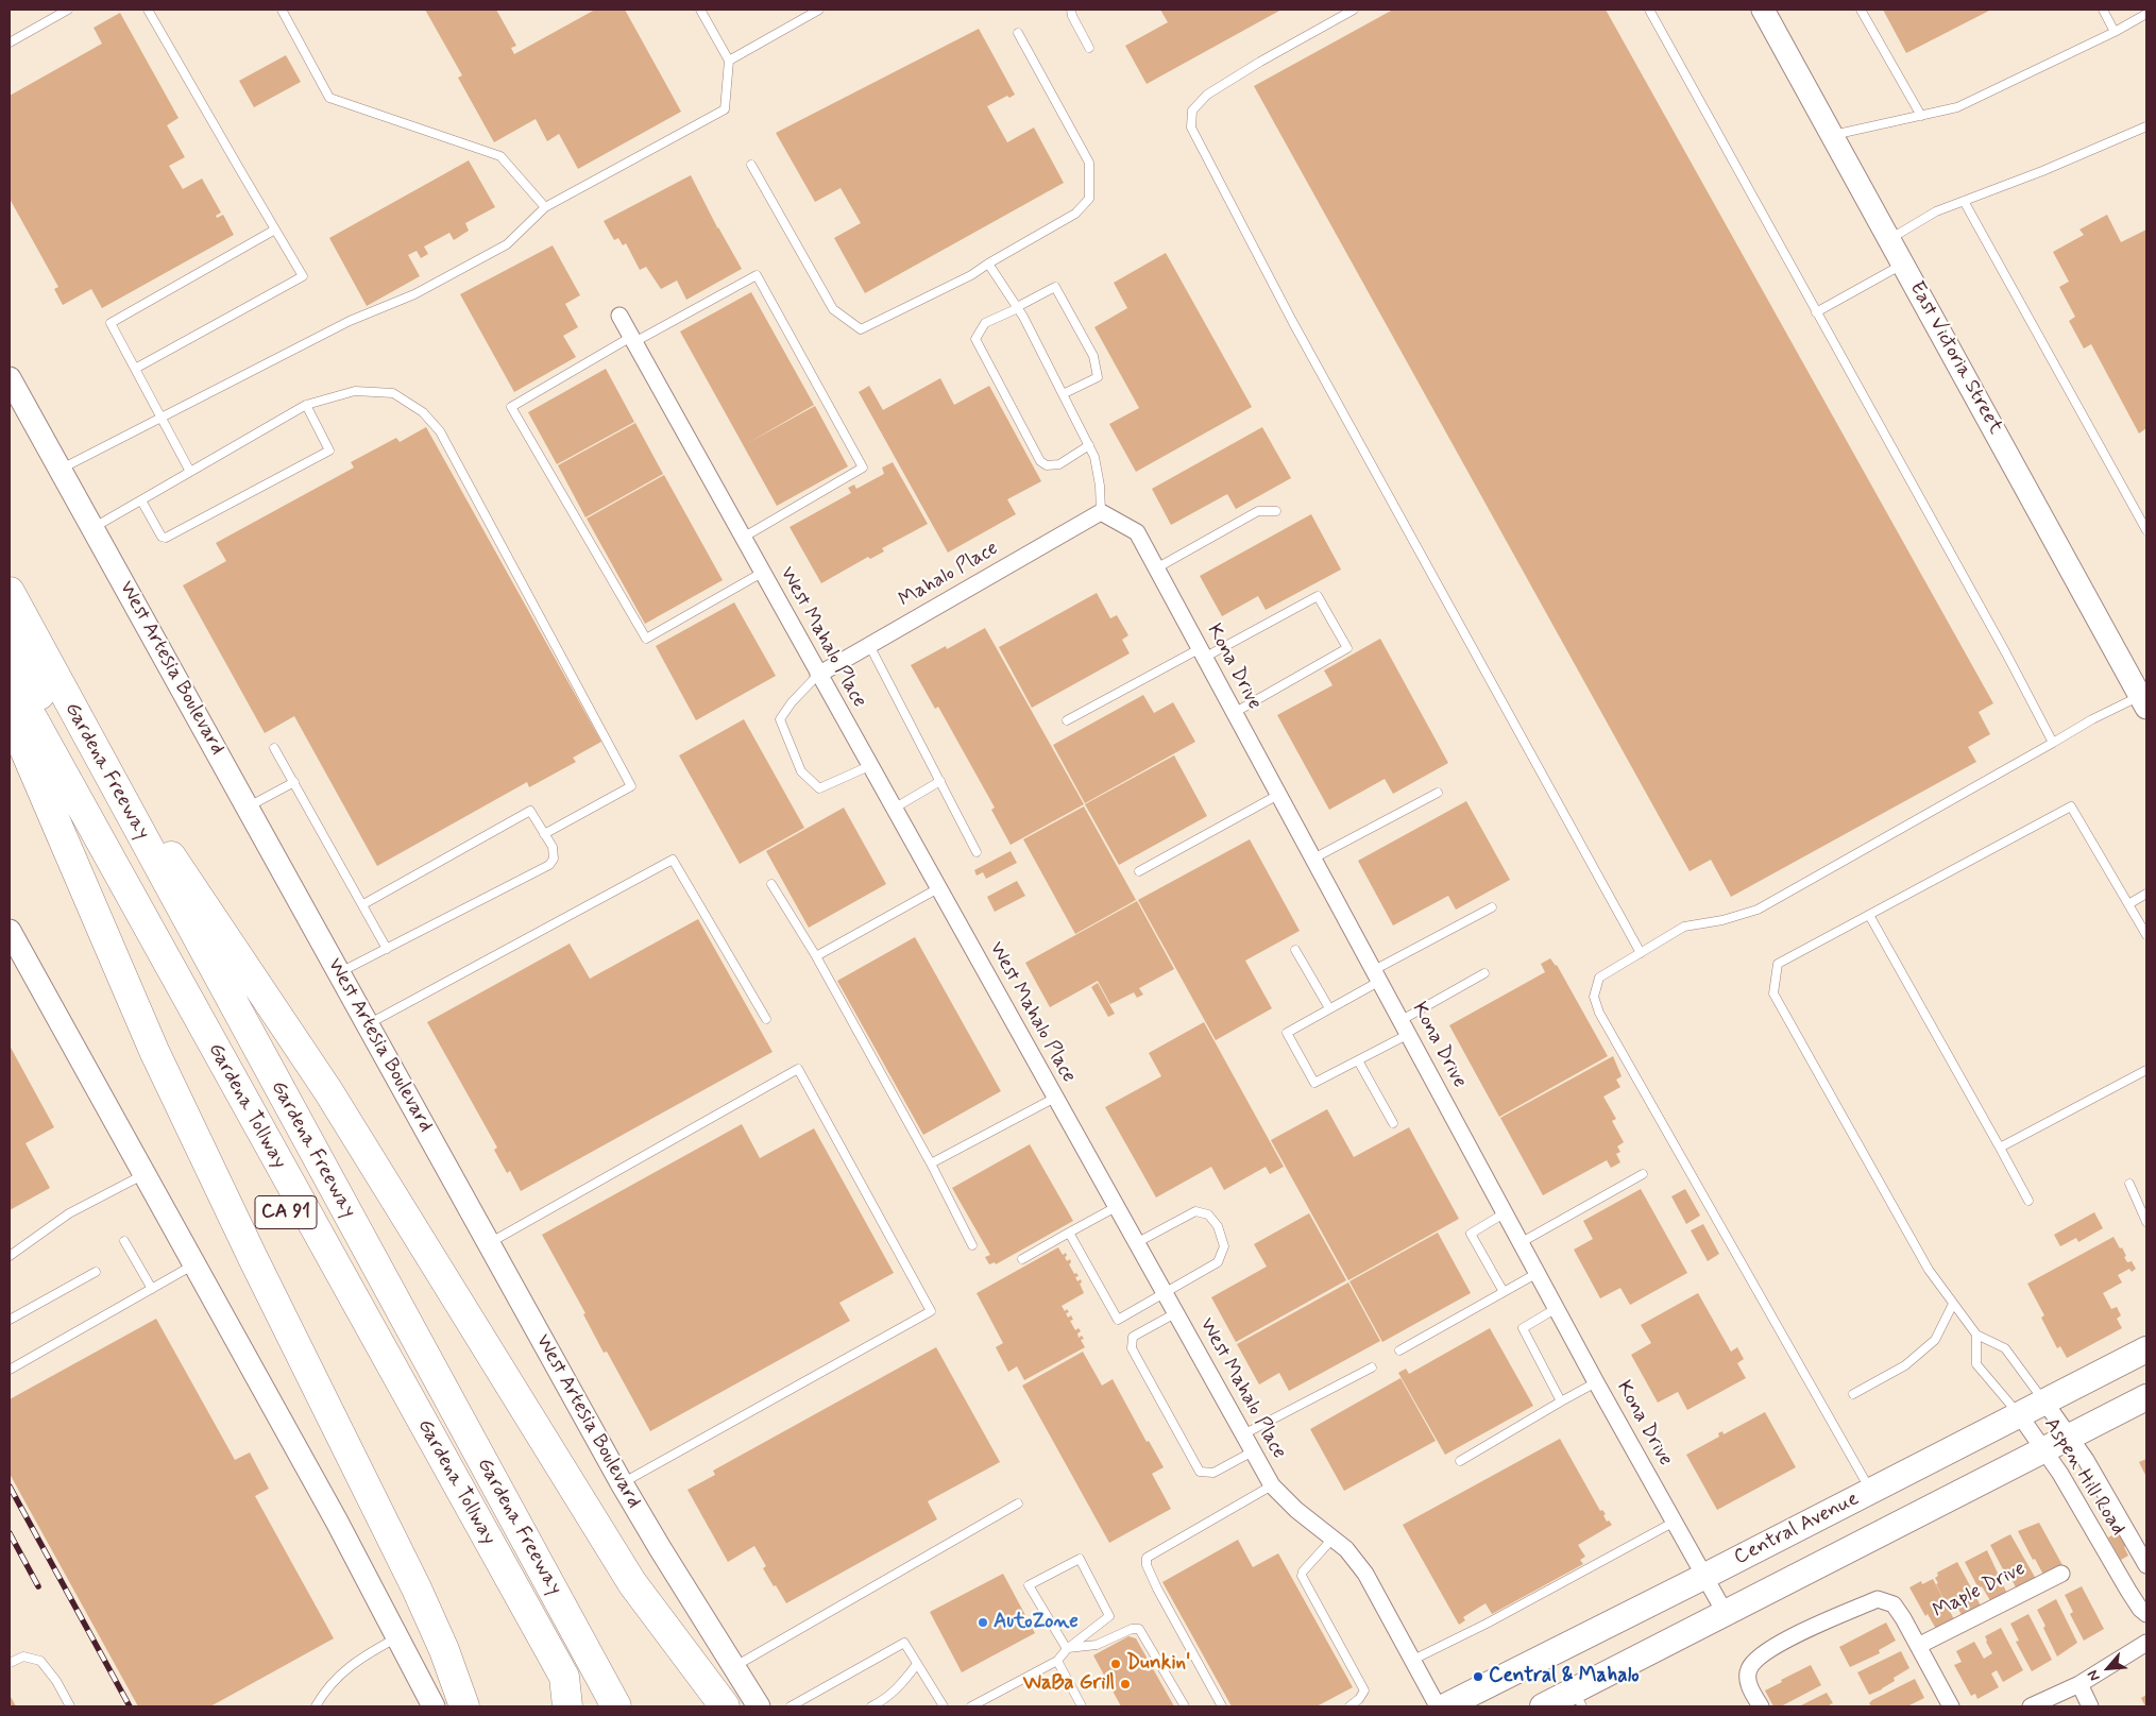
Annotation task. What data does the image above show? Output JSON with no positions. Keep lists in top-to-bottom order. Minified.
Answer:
{"streets":{"highway":["Gardena Freeway","Gardena Tollway","CA 91"],"main road":["East Victoria Street","West Artesia Boulevard","Central Avenue"],"street":["Mahalo Place","West Mahalo Place","Kona Drive","Aspen Hill Road","Maple Drive"]},"crossings":[["Mahalo Place","West Mahalo Place"],["Mahalo Place","Kona Drive"],["Kona Drive","Central Avenue"],["Gardena Freeway","Gardena Tollway"],["Aspen Hill Road","Central Avenue"]],"places":["AutoZone","Dunkin'","Central & Mahalo","WaBa Grill"],"north":"bottom left"}
